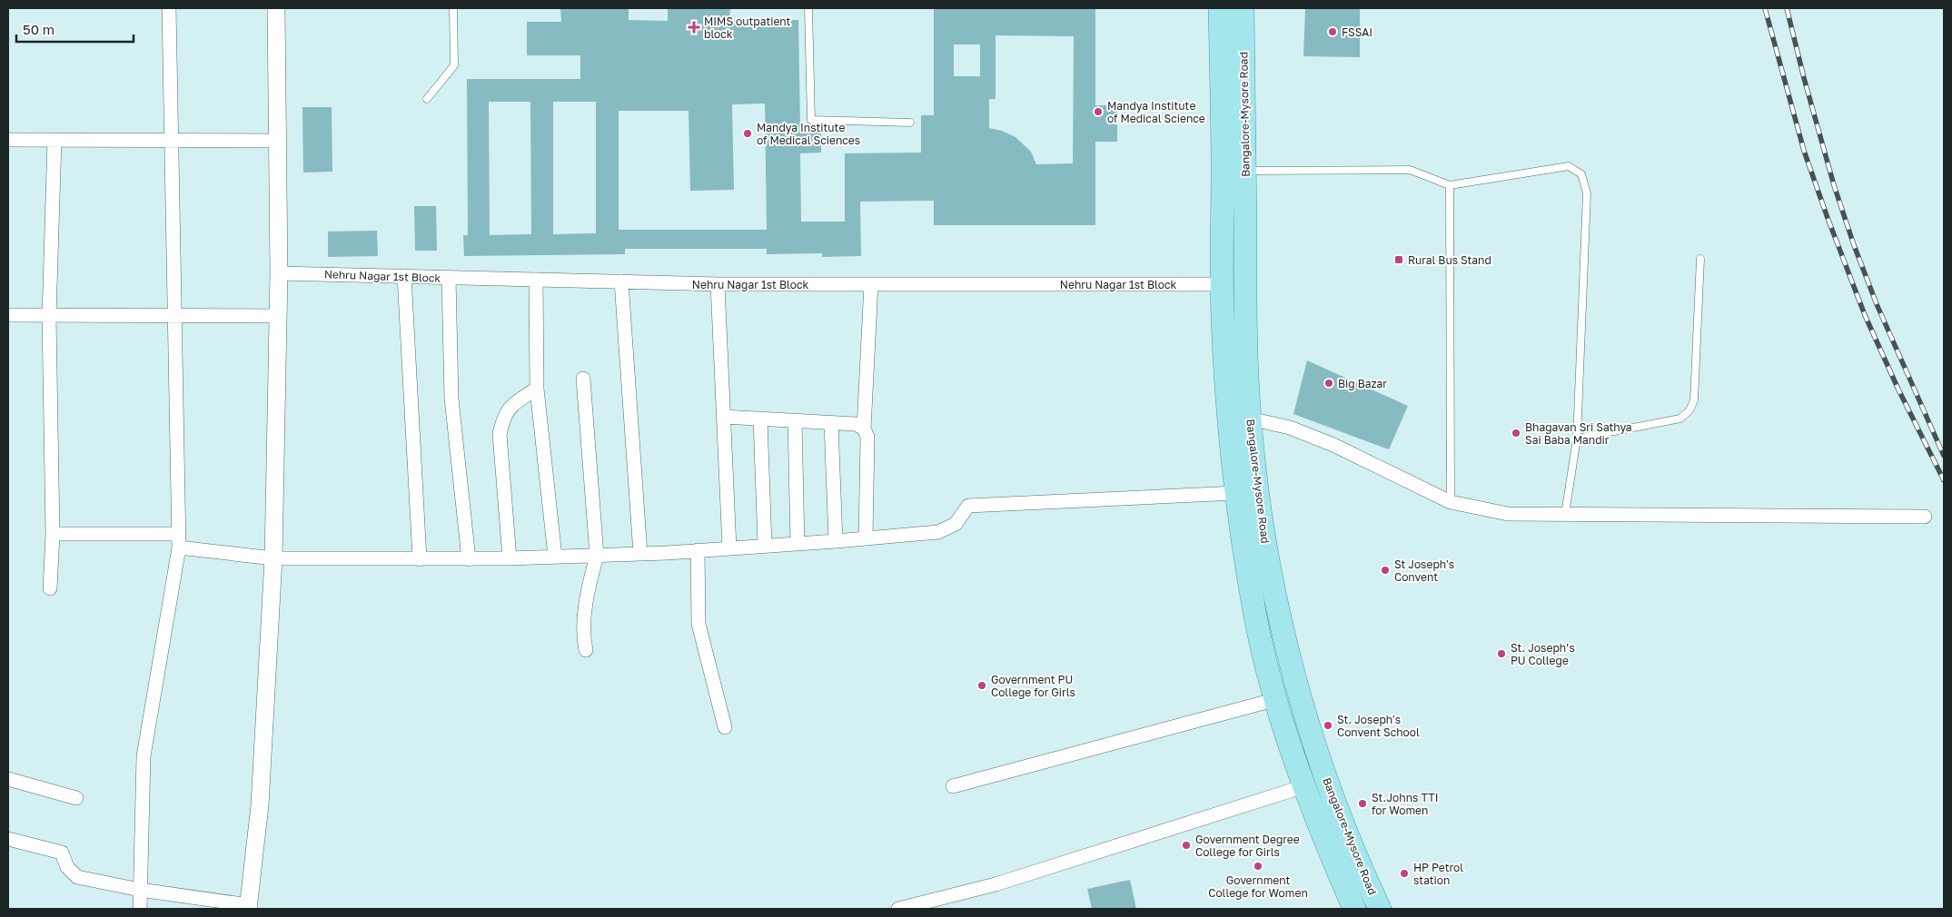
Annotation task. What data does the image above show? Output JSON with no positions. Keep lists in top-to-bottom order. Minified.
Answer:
{"streets":{"main road":["Bangalore-Mysore Road"],"street":["Nehru Nagar 1st Block"]},"crossings":[["Bangalore-Mysore Road","Nehru Nagar 1st Block"]],"places":{"health":["MIMS outpatient block"],"other":["FSSAI","Mandya Institute of Medical Science","Mandya Institute of Medical Sciences","Big Bazar","Bhagavan Sri Sathya Sai Baba Mandir","St Joseph's Convent","St. Joseph’s PU College","Government PU College for Girls","St. Joseph's Convent School","St.Johns TTI for Women","Government Degree College for Girls","Government College for Women","HP Petrol station"],"transit":["Rural Bus Stand"]},"scale_bar":"50 m"}
